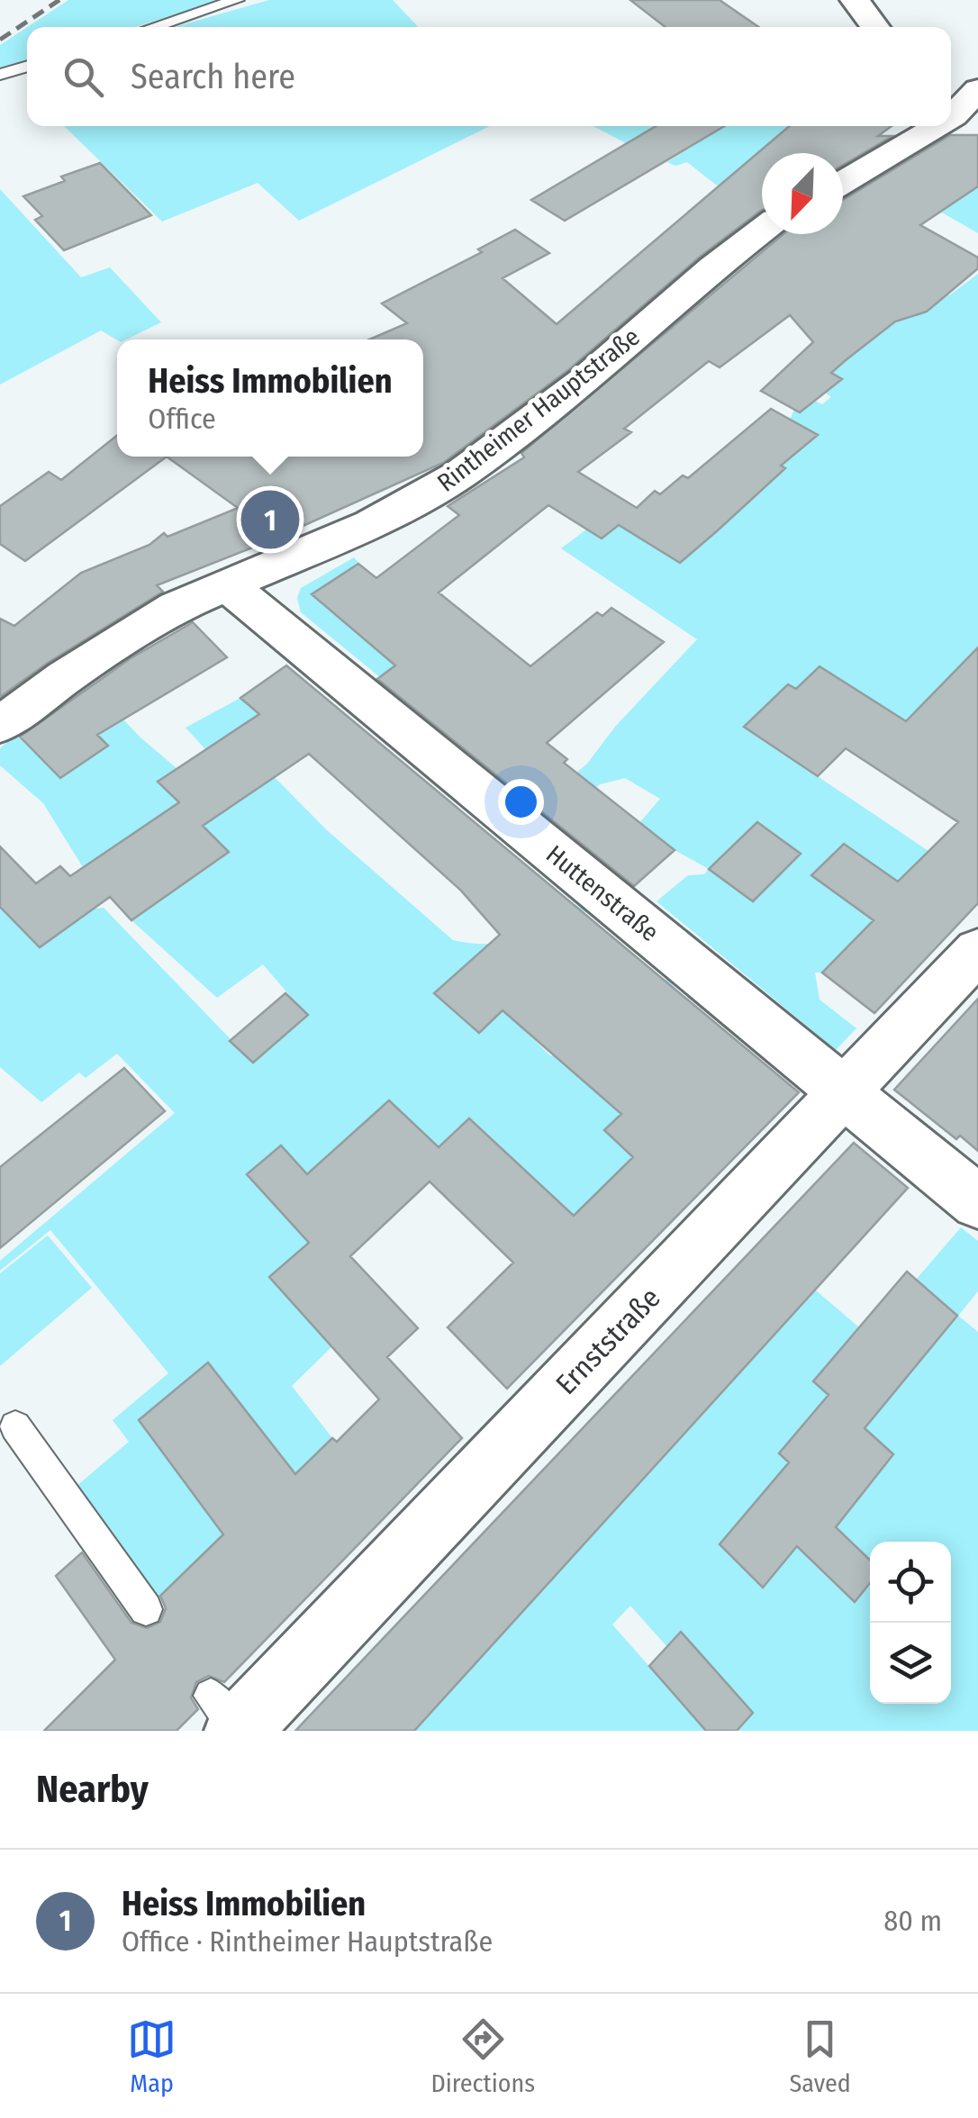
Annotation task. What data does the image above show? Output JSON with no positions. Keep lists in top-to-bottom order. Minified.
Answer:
{"streets":{"street":["Rintheimer Hauptstraße","Huttenstraße","Ernststraße"]},"crossings":[["Rintheimer Hauptstraße","Huttenstraße"],["Huttenstraße","Ernststraße"]],"north":"bottom left","page":{"search":"Search here","popup":["Heiss Immobilien","Office"],"pins":"1","heading":"Nearby","list":[{"mark":"1","name":"Heiss Immobilien","note":"Office · Rintheimer Hauptstraße","value":"80 m"}],"nav":["Map","Directions","Saved"]}}
